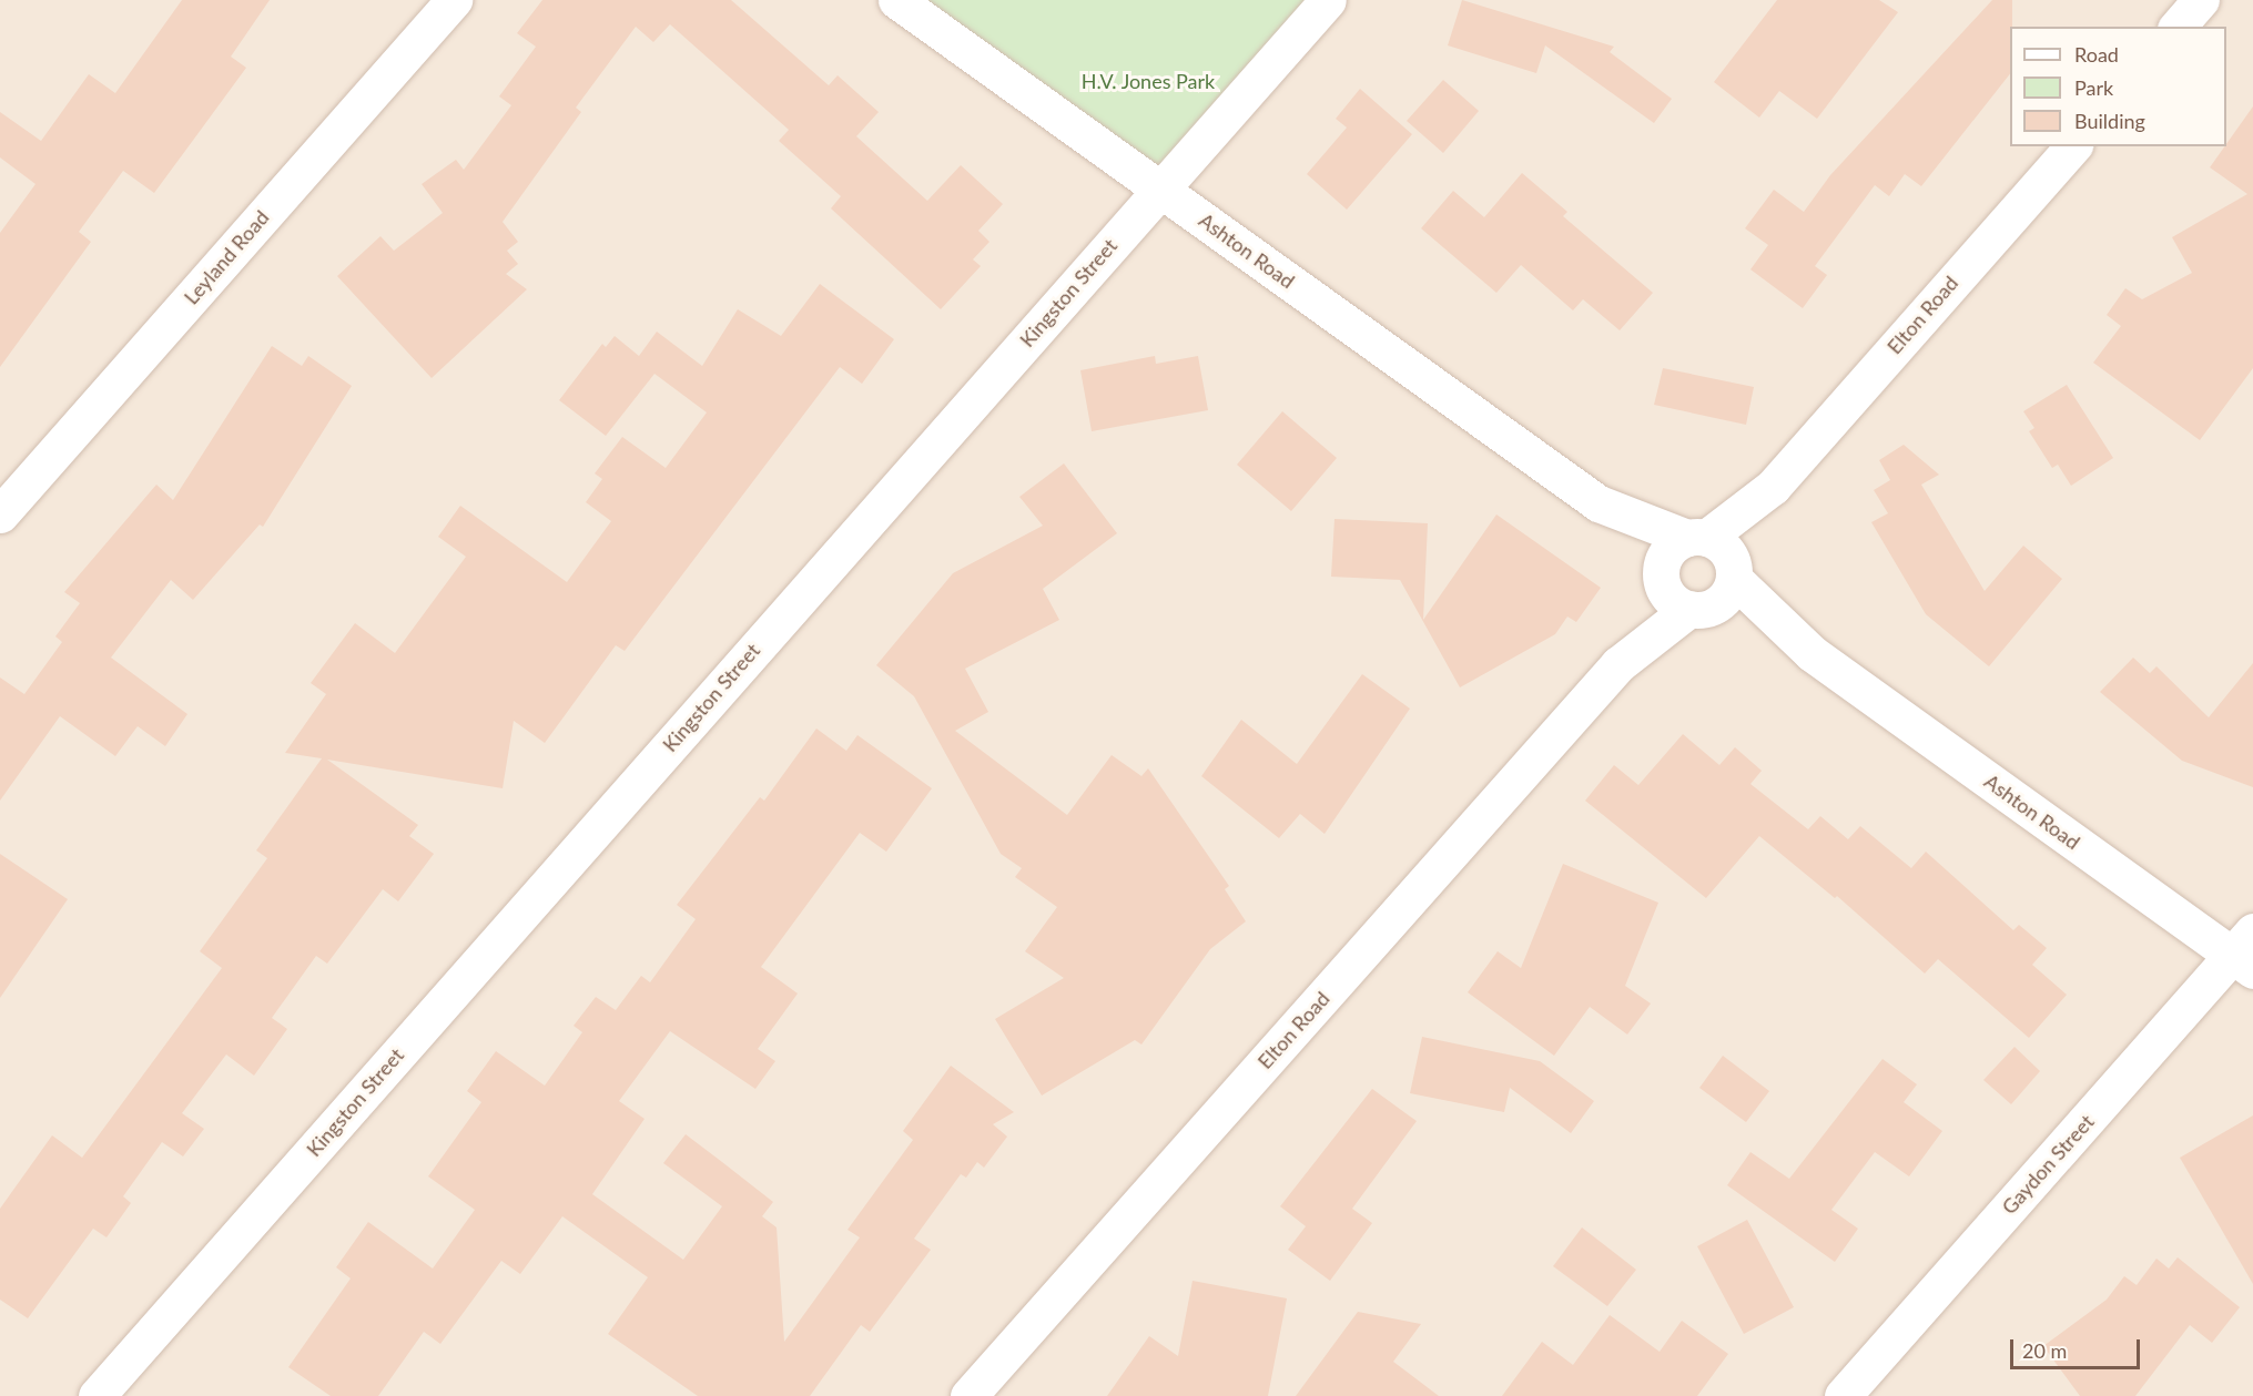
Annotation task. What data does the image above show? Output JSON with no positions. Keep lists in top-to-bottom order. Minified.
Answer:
{"streets":{"street":["Ashton Road","Leyland Road","Kingston Street","Elton Road","Gaydon Street"]},"crossings":[["Ashton Road","Kingston Street"],["Ashton Road","Elton Road"],["Ashton Road","Gaydon Street"]],"parks":["H.V. Jones Park"],"legend":["Road","Park","Building"],"scale_bar":"20 m"}
